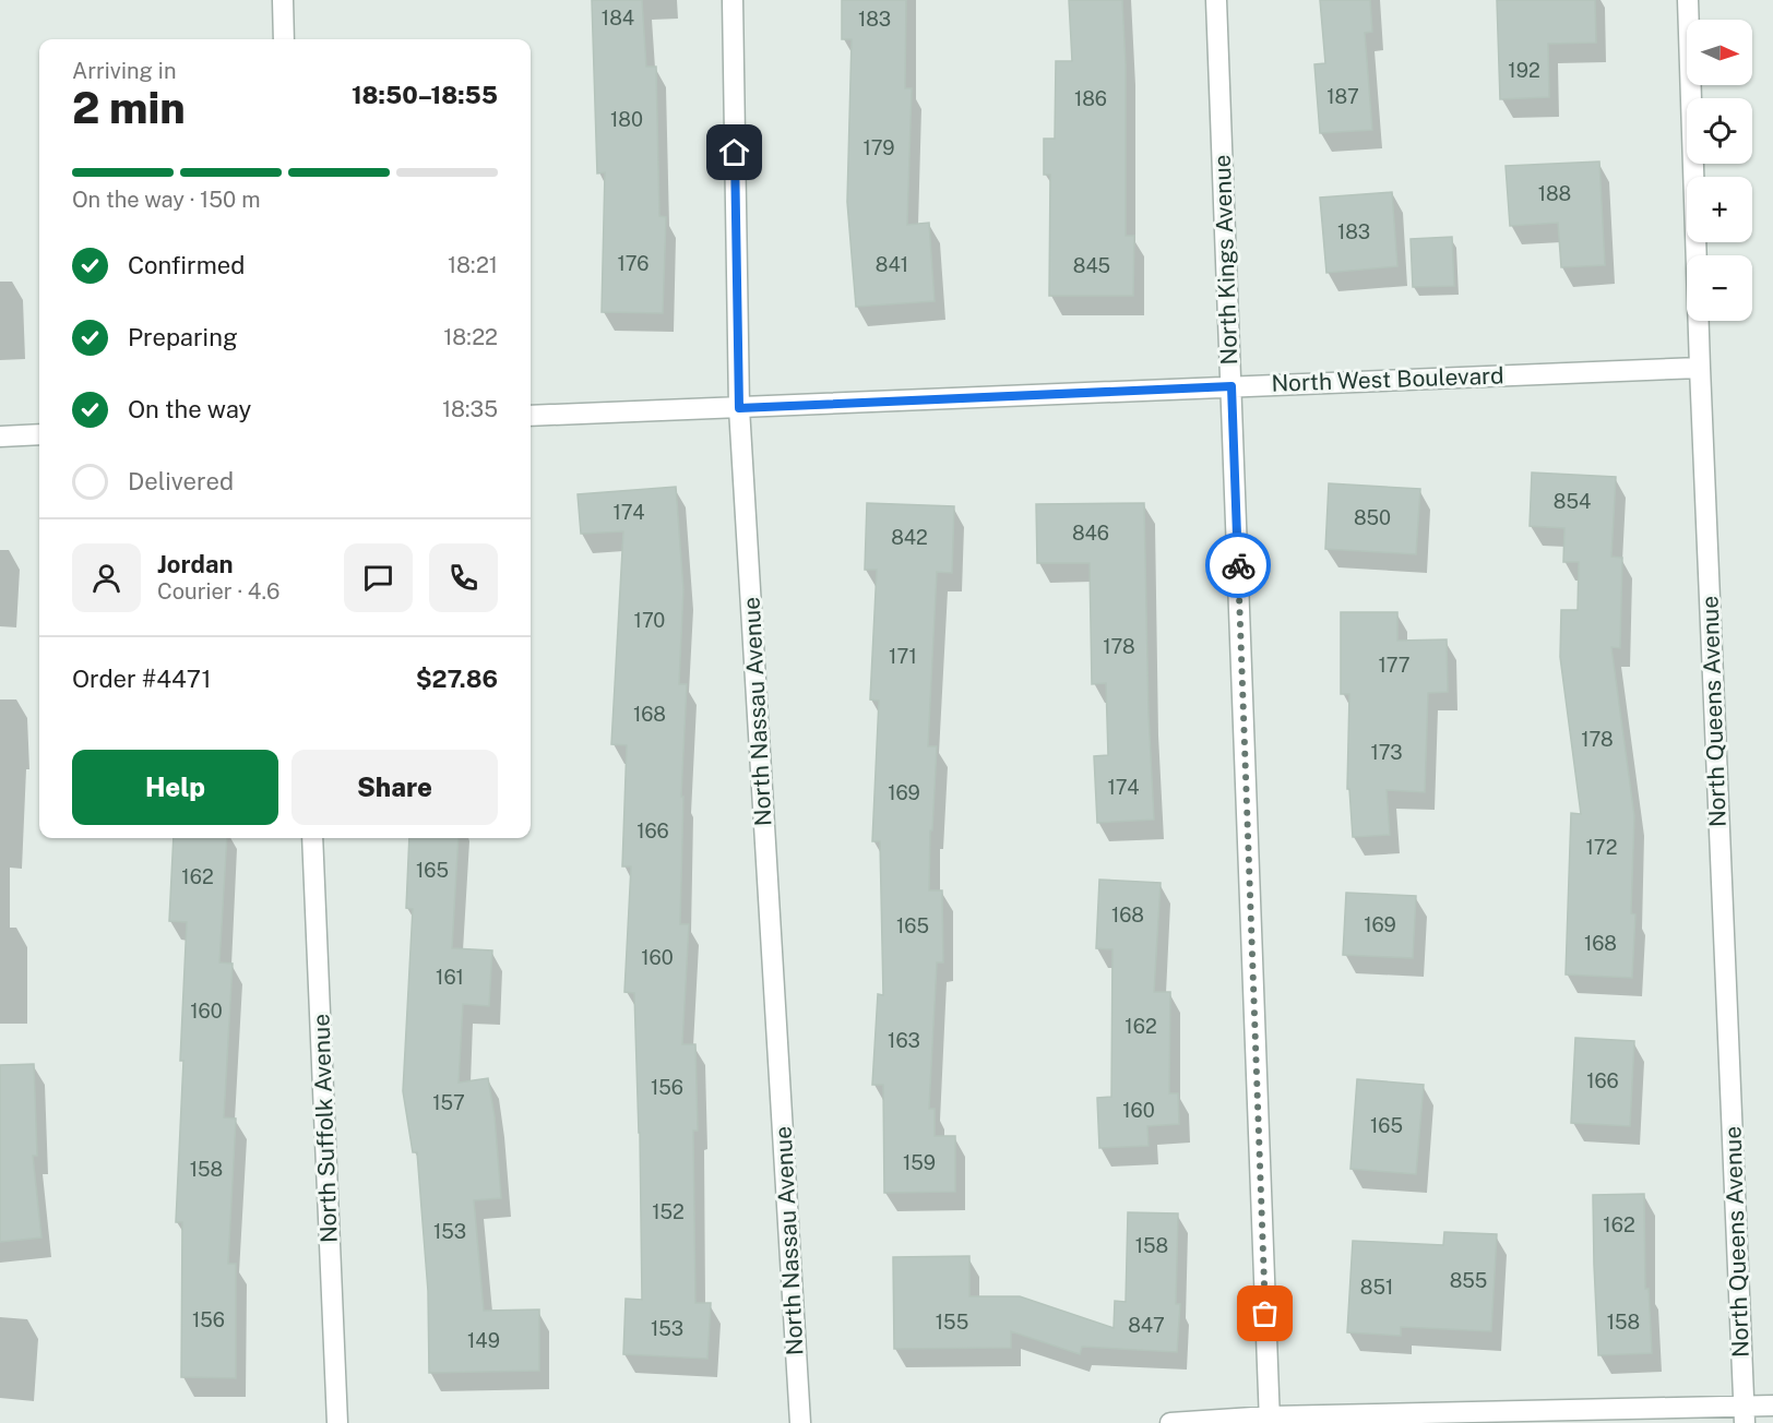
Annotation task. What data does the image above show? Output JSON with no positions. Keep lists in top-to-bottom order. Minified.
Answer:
{"streets":{"street":["North Kings Avenue","North West Boulevard","North Nassau Avenue","North Queens Avenue","North Suffolk Avenue"]},"crossings":[["North Kings Avenue","North West Boulevard"],["North West Boulevard","North Nassau Avenue"],["North West Boulevard","North Queens Avenue"]],"house_numbers":["184","183","192","187","186","180","179","188","183","176","841","845","854","174","850","846","842","170","178","171","177","168","178","173","174","169","166","172","165","162","168","169","165","168","160","161","160","162","163","166","156","157","160","165","159","158","152","162","153","158","855","851","156","155","158","847","153","149"],"north":"right","page":{"map_buttons":["+","−"],"heading":["2 min","Arriving in","18:50–18:55"],"panel":["Jordan","Courier · 4.6","Order #4471","$27.86"],"bar":"On the way · 150 m","list":[["Confirmed","18:21"],["Preparing","18:22"],["On the way","18:35"],"Delivered"],"buttons":["Help","Share"]}}
